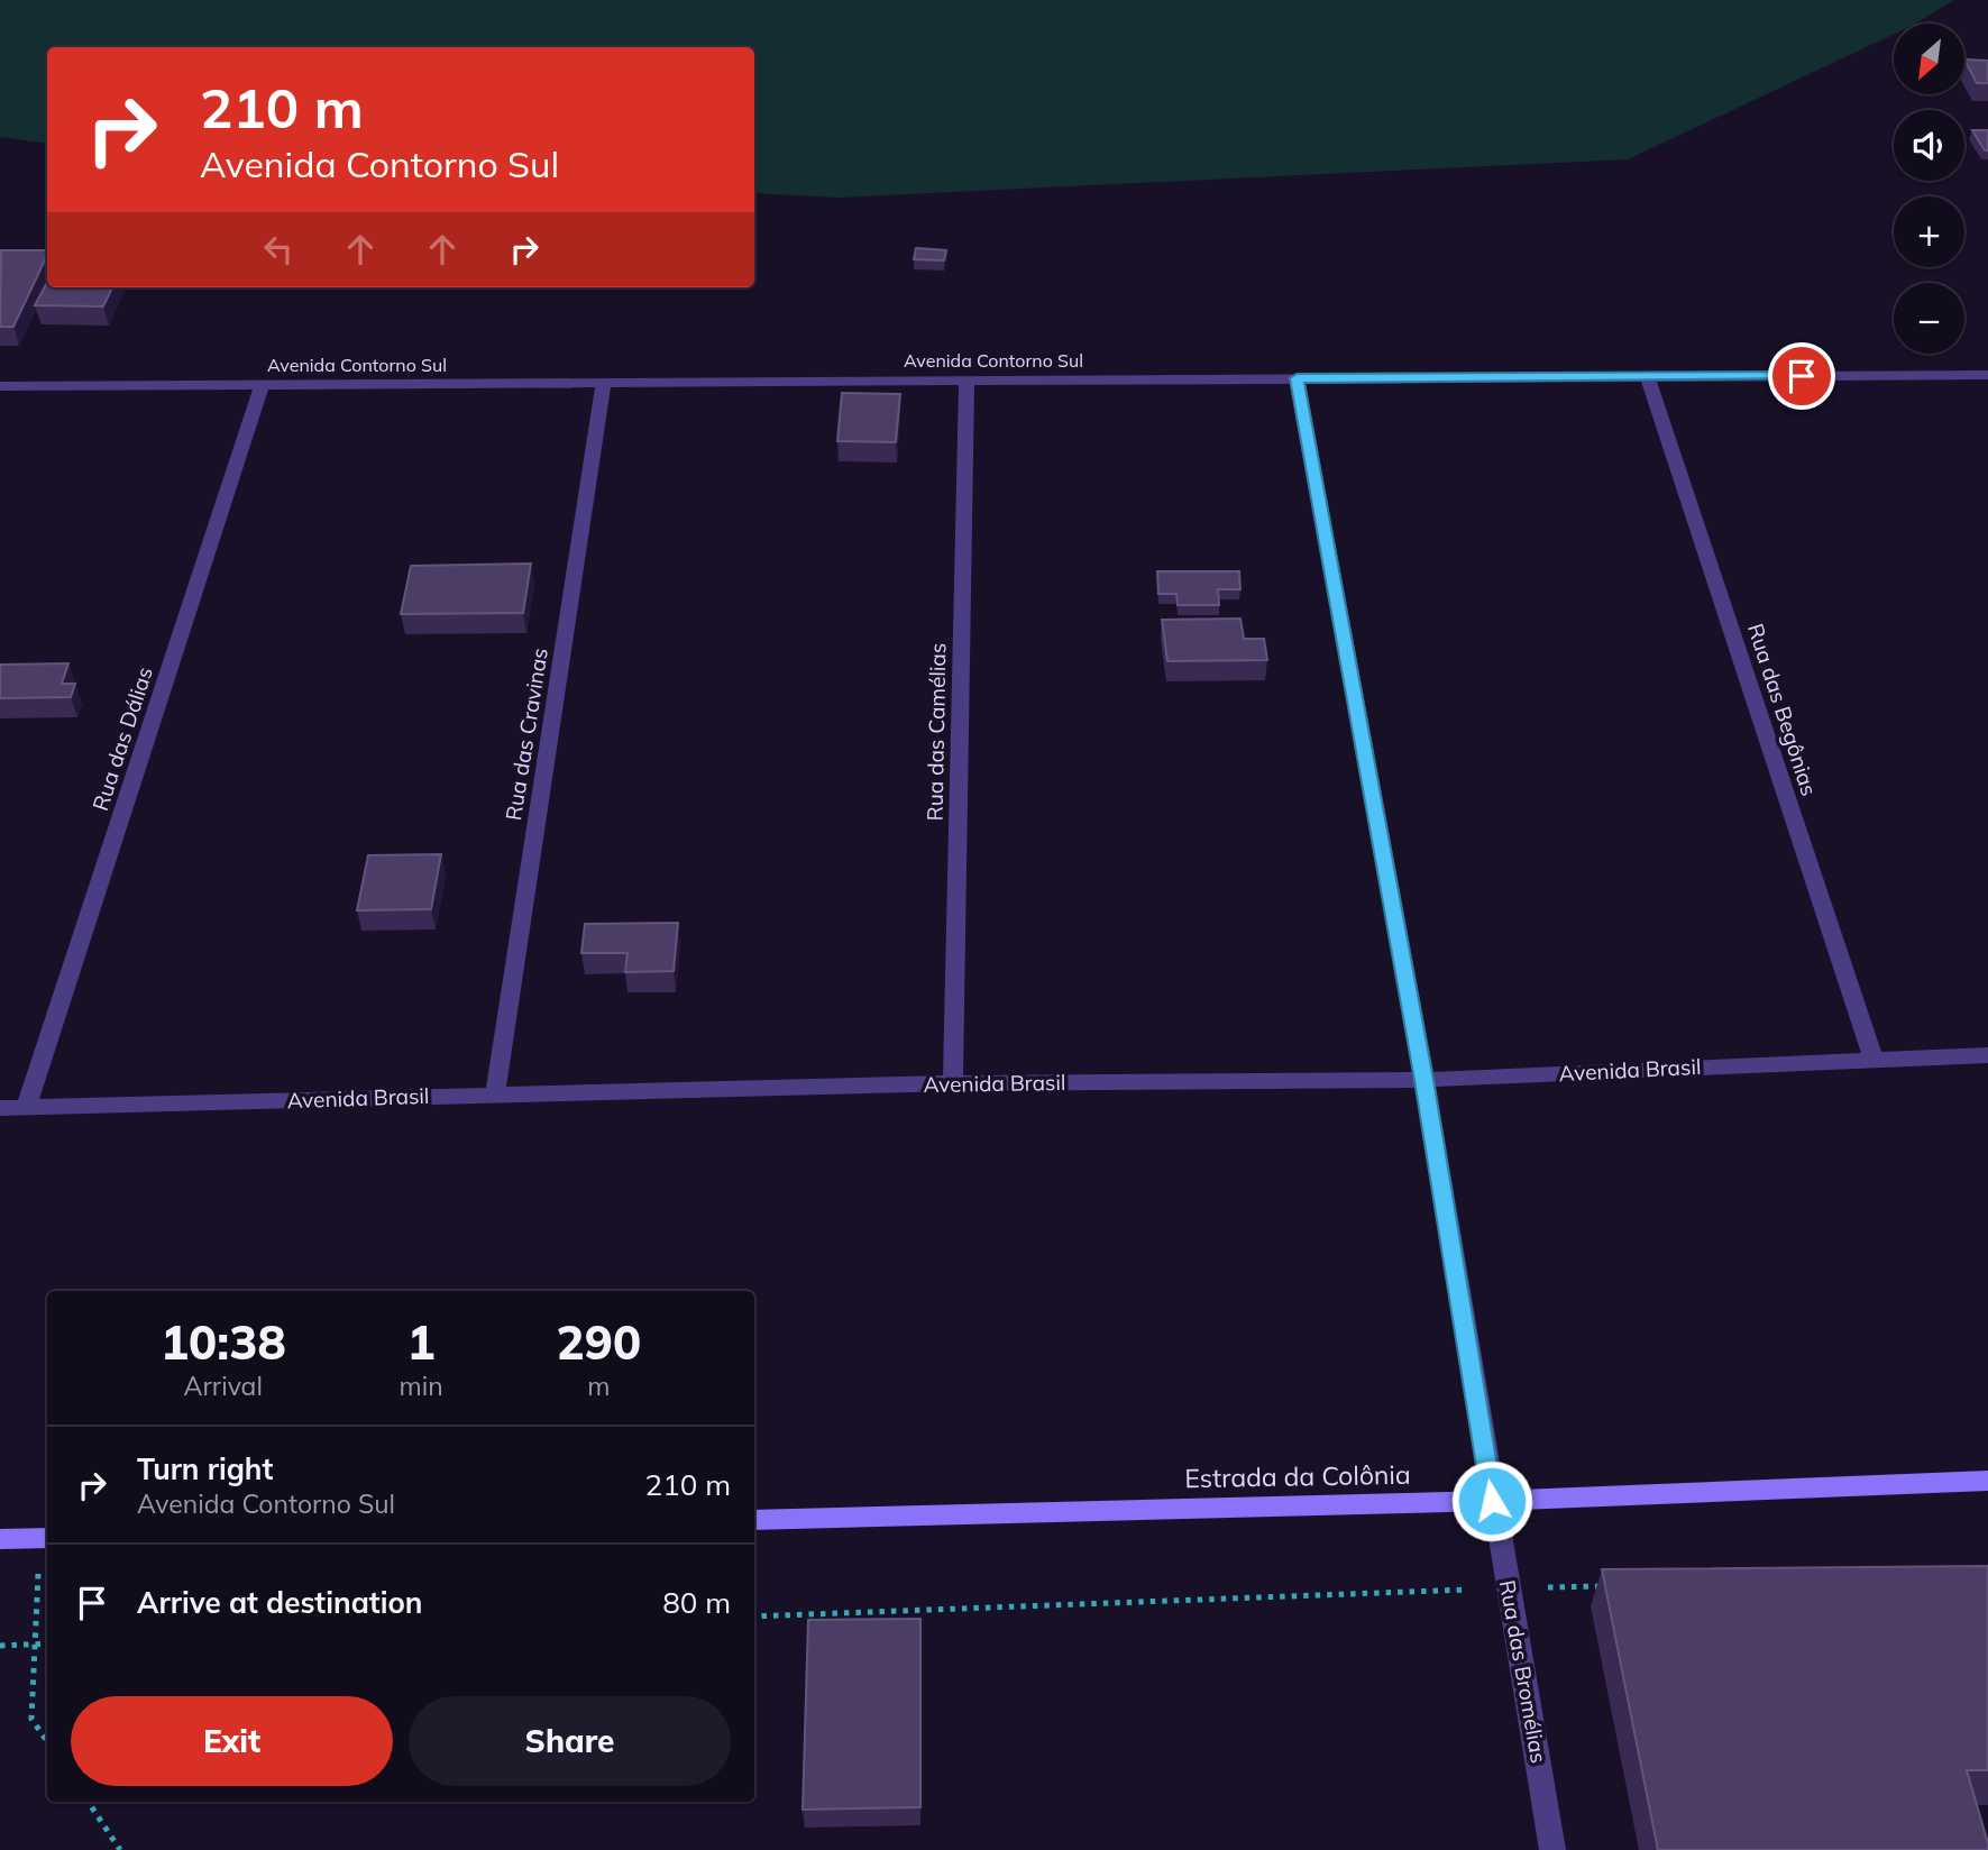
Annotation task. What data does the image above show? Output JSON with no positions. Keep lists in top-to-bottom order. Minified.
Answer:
{"streets":{"main road":["Estrada da Colônia"],"street":["Avenida Contorno Sul","Rua das Begônias","Rua das Camélias","Rua das Cravinas","Rua das Dálias","Avenida Brasil","Rua das Bromélias"]},"crossings":[["Avenida Contorno Sul","Rua das Begônias"],["Avenida Contorno Sul","Rua das Camélias"],["Avenida Contorno Sul","Rua das Cravinas"],["Avenida Contorno Sul","Rua das Dálias"],["Avenida Contorno Sul","Rua das Bromélias"],["Rua das Begônias","Avenida Brasil"],["Rua das Camélias","Avenida Brasil"],["Rua das Cravinas","Avenida Brasil"],["Rua das Dálias","Avenida Brasil"],["Avenida Brasil","Rua das Bromélias"],["Estrada da Colônia","Rua das Bromélias"]],"north":"bottom left","page":{"map_buttons":["+","−"],"turn":["210 m","Avenida Contorno Sul"],"eta":["10:38","Arrival","1","min","290","m"],"list":[{"name":"Turn right","note":"Avenida Contorno Sul","value":"210 m"},{"name":"Arrive at destination","value":"80 m"}],"buttons":["Exit","Share"]}}
